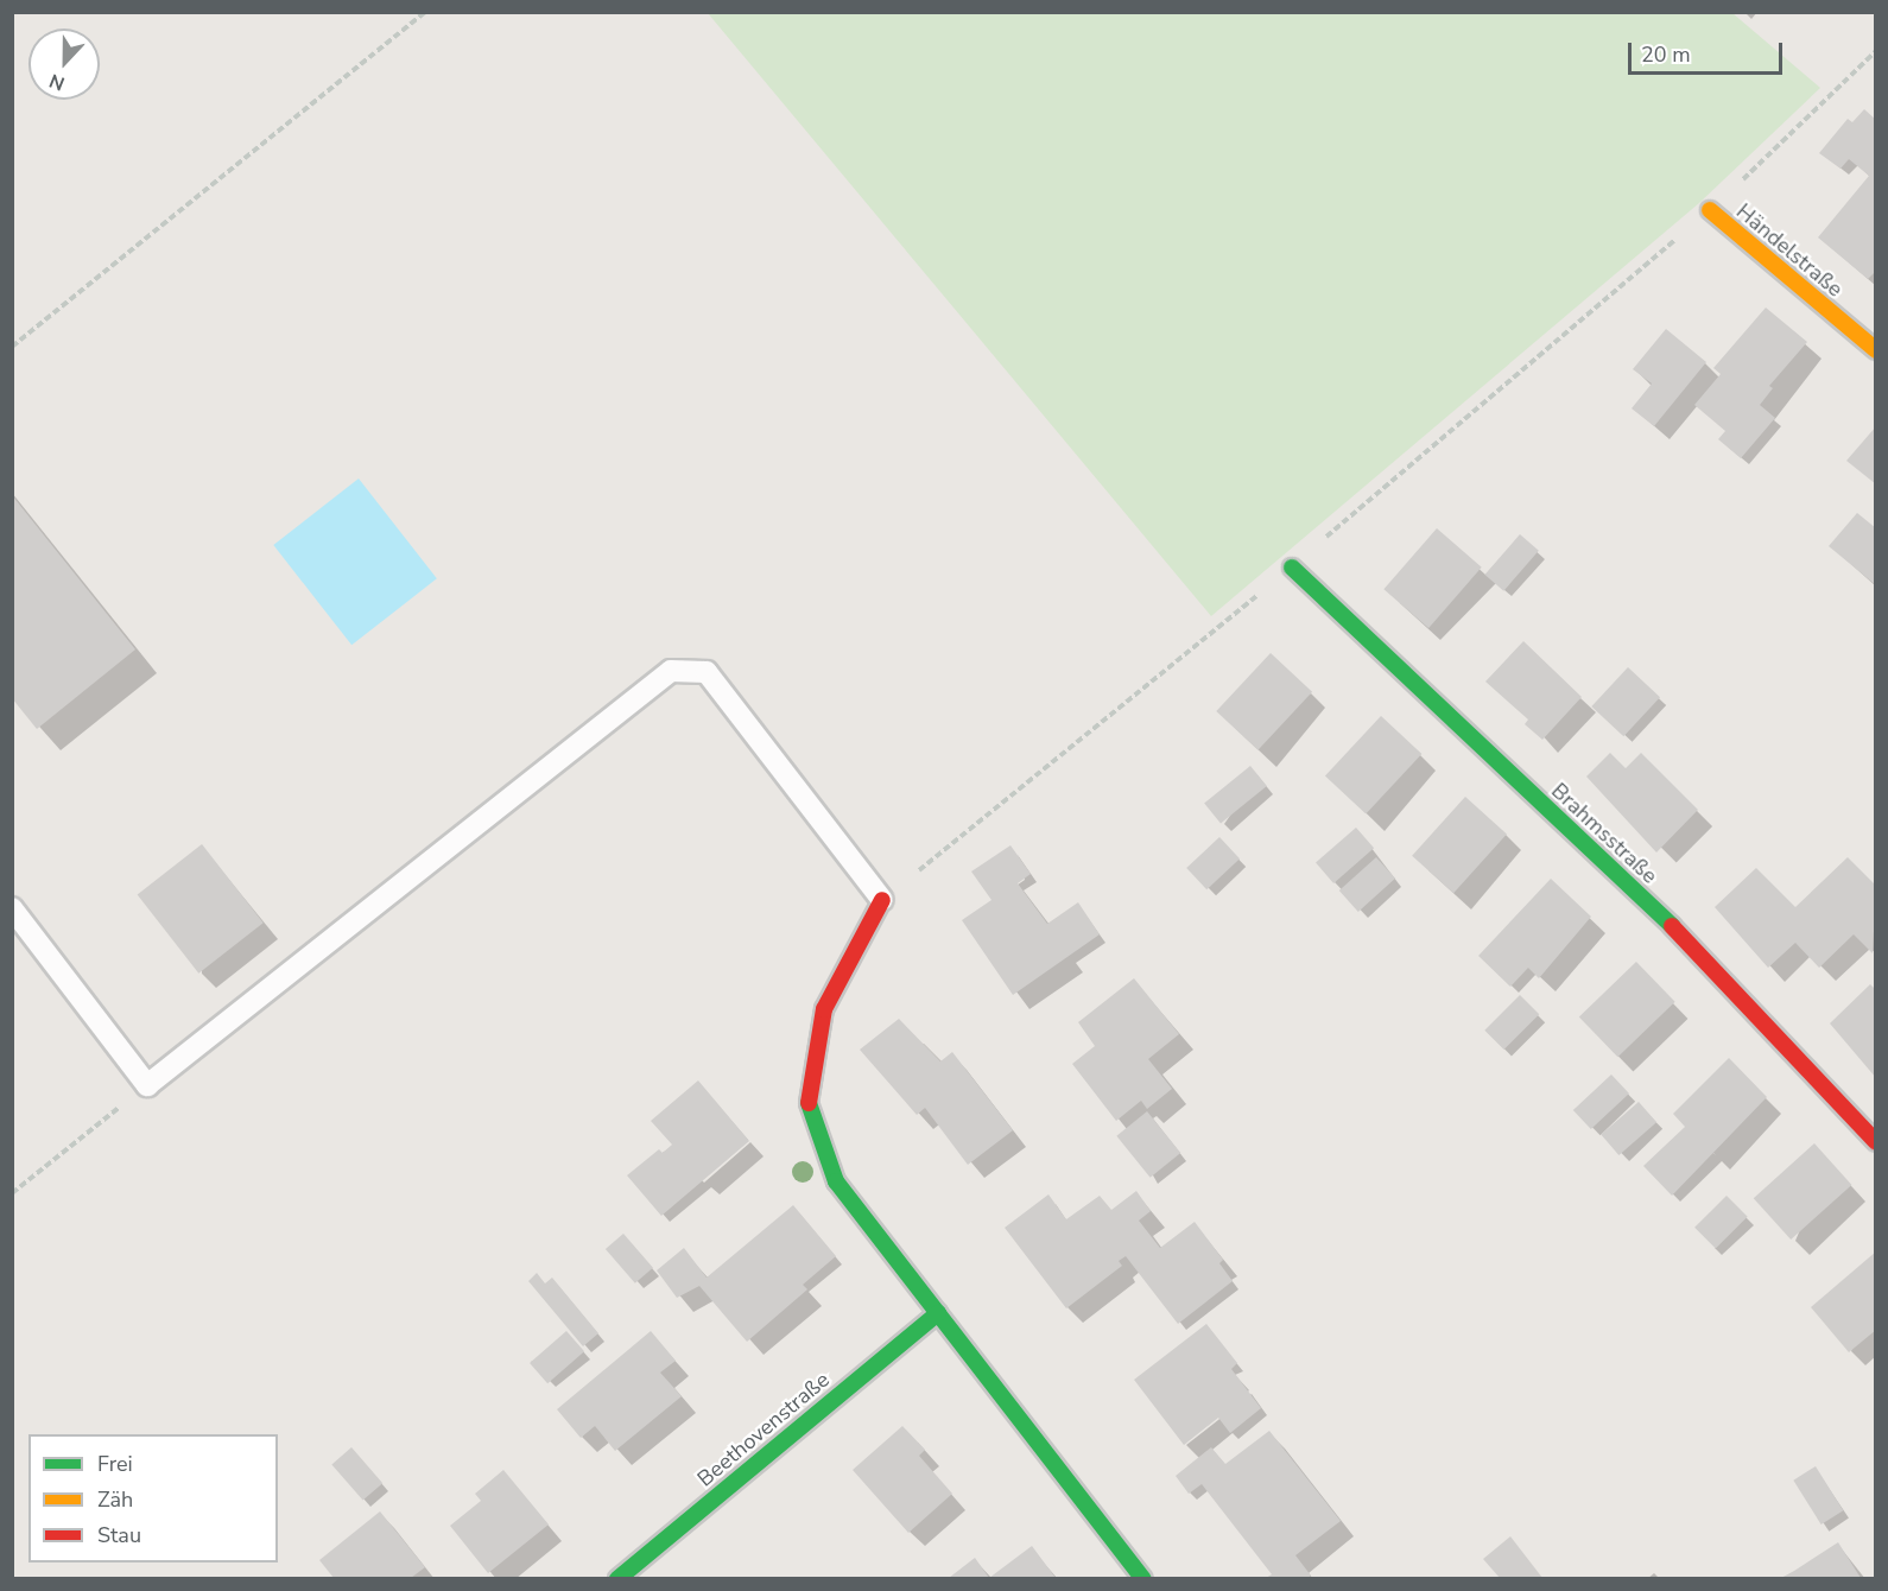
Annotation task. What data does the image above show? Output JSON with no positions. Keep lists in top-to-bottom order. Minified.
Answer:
{"streets":{"street":["Händelstraße","Brahmsstraße","Beethovenstraße"]},"legend":["Frei","Zäh","Stau"],"scale_bar":"20 m","north":"bottom"}
